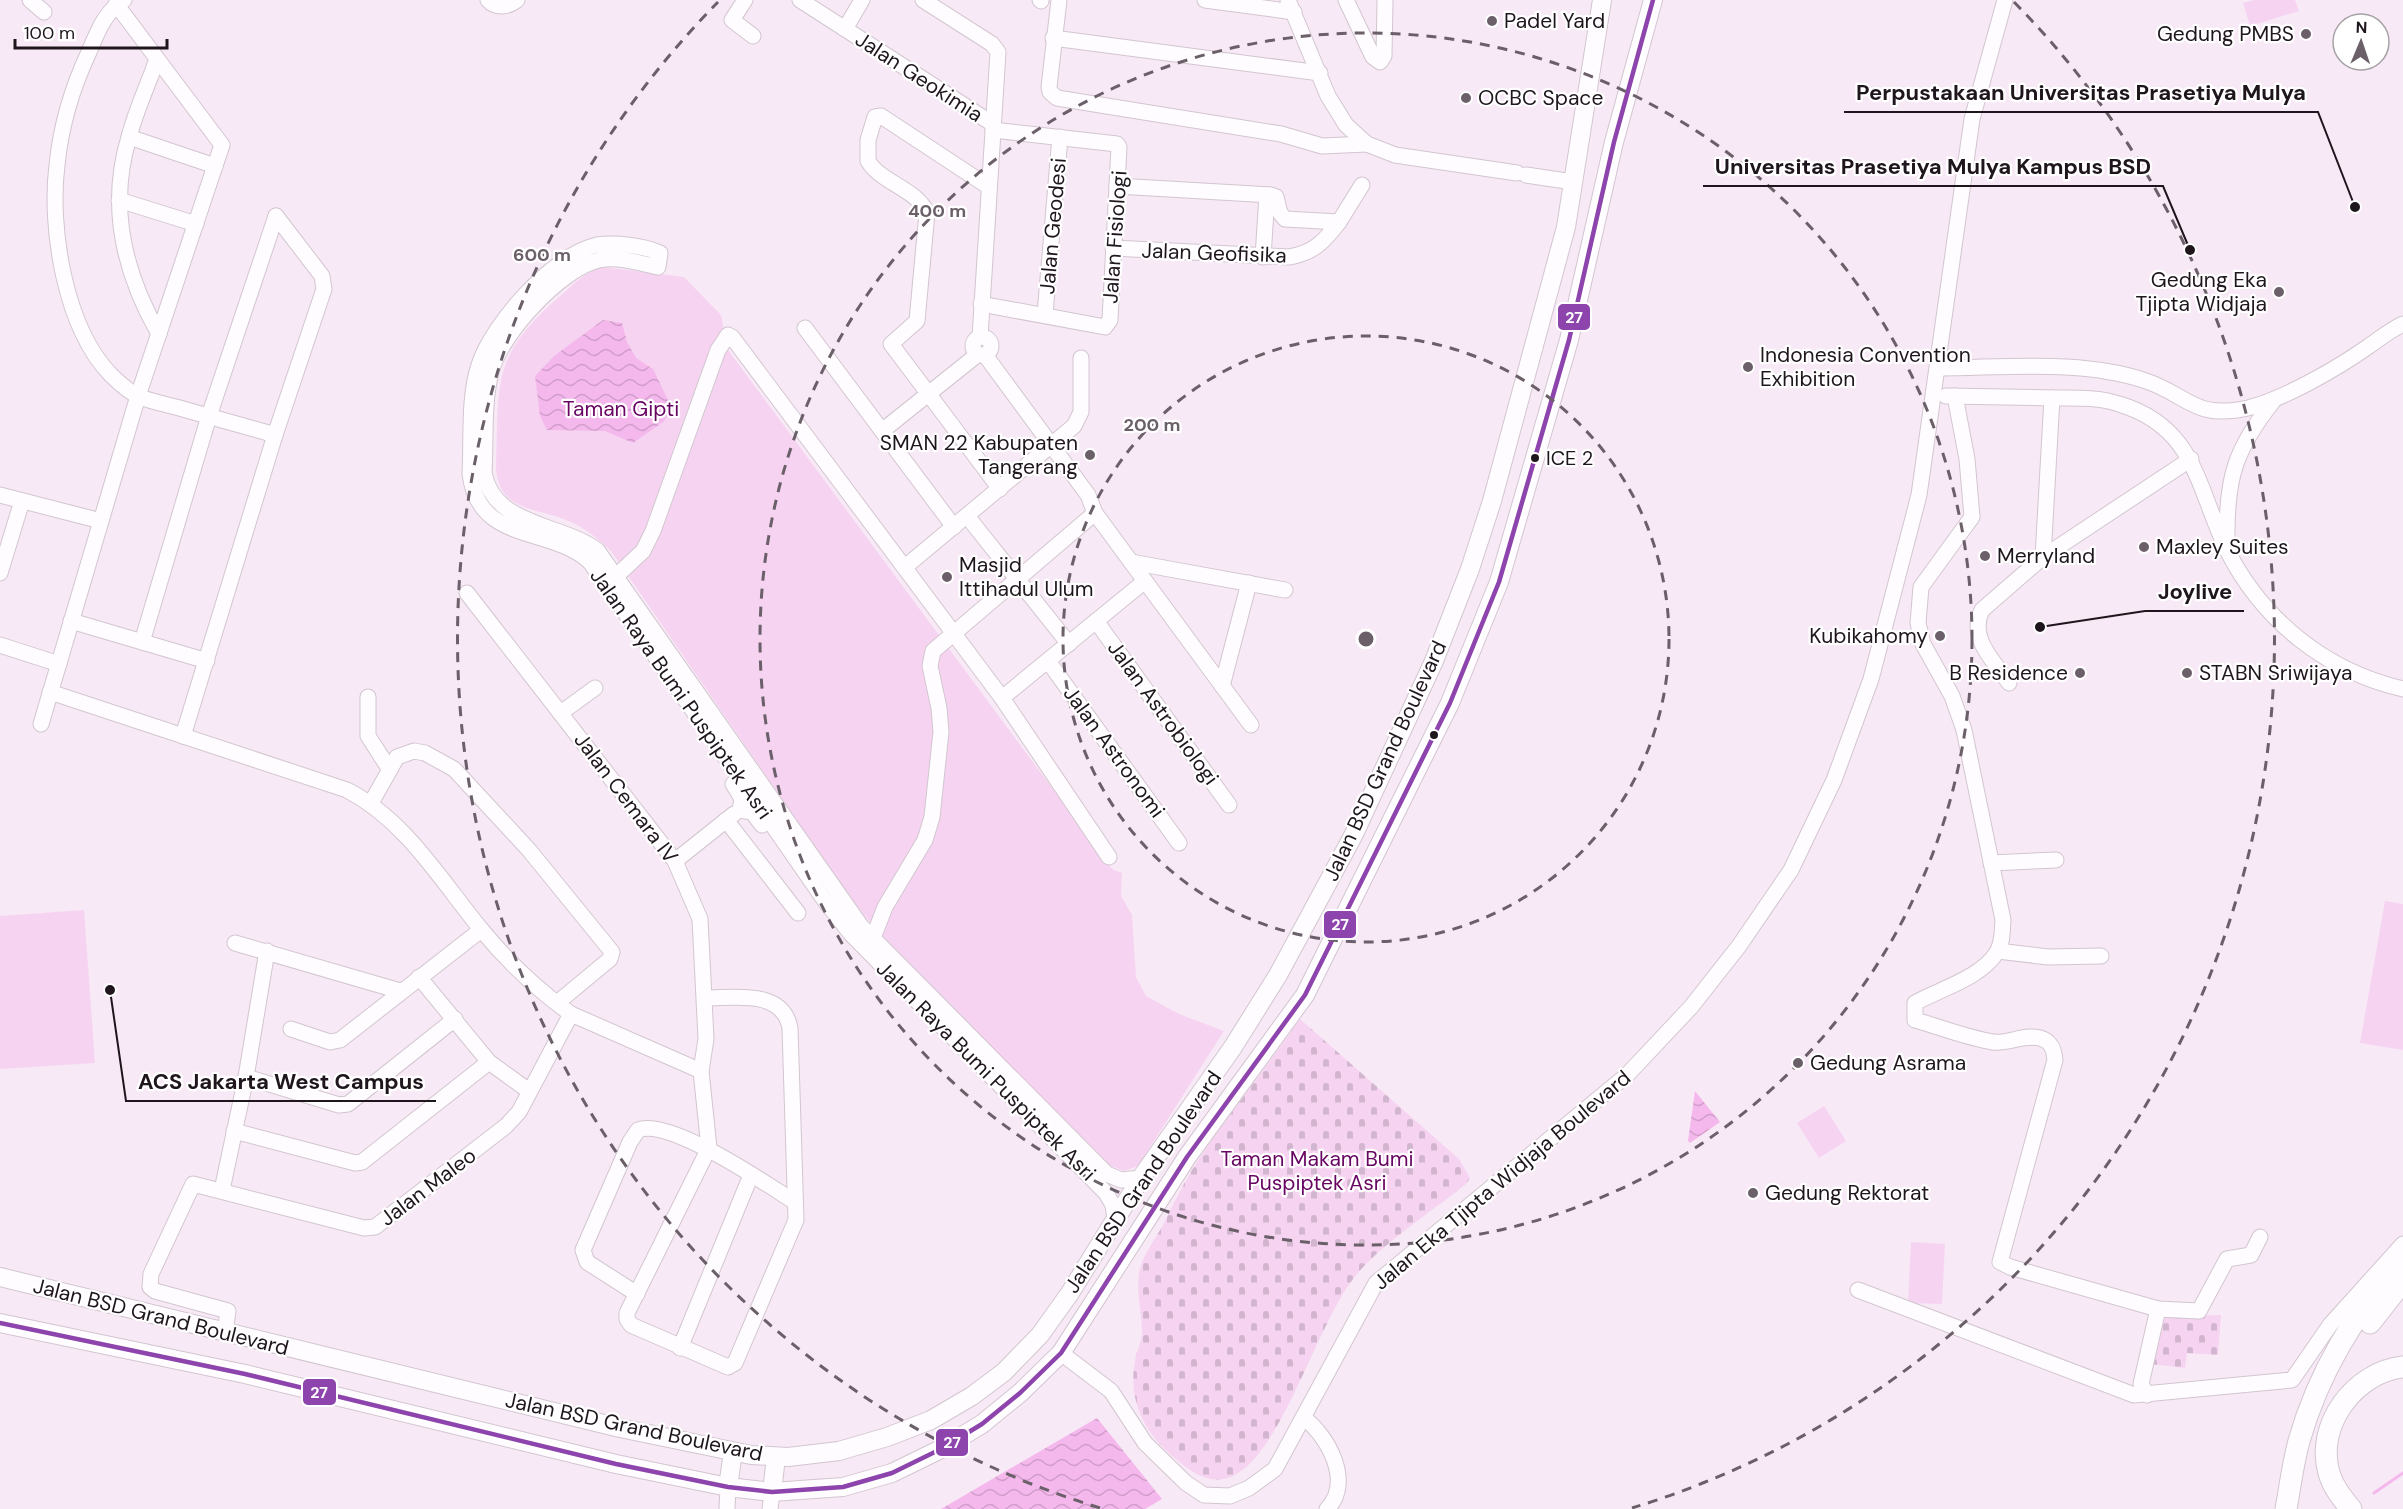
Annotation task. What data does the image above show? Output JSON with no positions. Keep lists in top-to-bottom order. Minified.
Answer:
{"streets":{"main road":["Jalan BSD Grand Boulevard"],"street":["Jalan Geokimia","Jalan Geodesi","Jalan Fisiologi","Jalan Geofisika","Jalan Raya Bumi Puspiptek Asri","Jalan Astrobiologi","Jalan Astronomi","Jalan Cemara IV","Jalan Eka Tjipta Widjaja Boulevard","Jalan Maleo"]},"crossings":[["Jalan Geokimia","Jalan Fisiologi"],["Jalan Geodesi","Jalan Fisiologi"],["Jalan Fisiologi","Jalan Geofisika"],["Jalan Raya Bumi Puspiptek Asri","Jalan BSD Grand Boulevard"],["Jalan BSD Grand Boulevard","Jalan Eka Tjipta Widjaja Boulevard"],["Jalan BSD Grand Boulevard","Jalan Maleo"]],"parks":["Taman Gipti","Taman Makam Bumi Puspiptek Asri"],"places":["Padel Yard","Gedung PMBS","OCBC Space","Perpustakaan Universitas Prasetiya Mulya","Universitas Prasetiya Mulya Kampus BSD","Gedung Eka Tjipta Widjaja","Indonesia Convention Exhibition","SMAN 22 Kabupaten Tangerang","ICE 2","Maxley Suites","Merryland","Masjid Ittihadul Ulum","Joylive","Kubikahomy","B Residence","STABN Sriwijaya","ACS Jakarta West Campus","Gedung Asrama","Gedung Rektorat"],"lines":["transit line 27"],"scale_bar":"100 m","north":"top","rings":["400 m","600 m","200 m"]}
